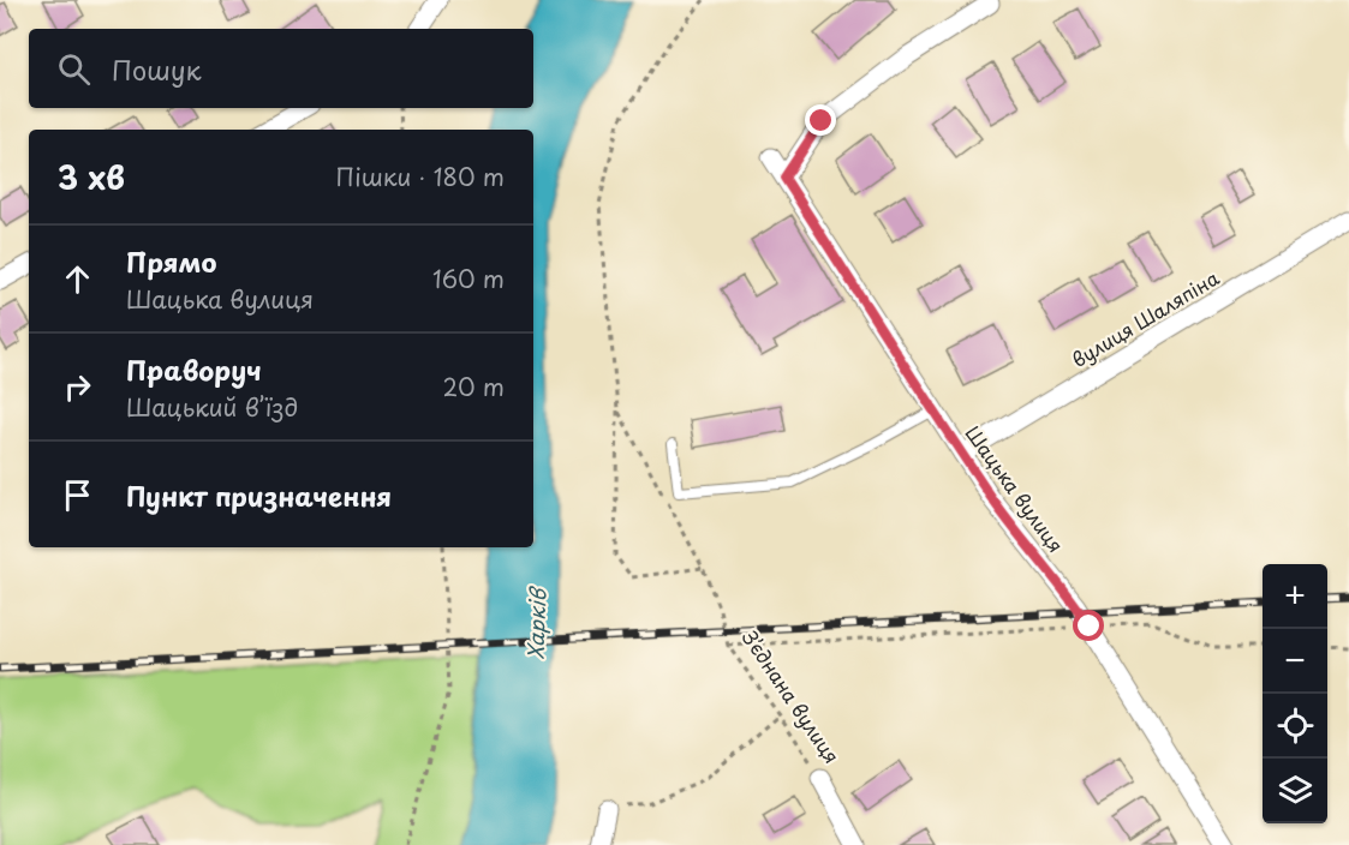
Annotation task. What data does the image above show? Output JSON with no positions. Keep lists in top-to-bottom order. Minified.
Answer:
{"streets":{"street":["вулиця Шаляпіна","Шацька вулиця","З’єднана вулиця"]},"crossings":[["вулиця Шаляпіна","Шацька вулиця"]],"water":["Харків"],"page":{"search":"Пошук","heading":["3 хв","Пішки · 180 m"],"list":[["Прямо","Шацька вулиця","160 m"],["Праворуч","Шацький в’їзд","20 m"],"Пункт призначення"],"map_buttons":["+","−"]}}
